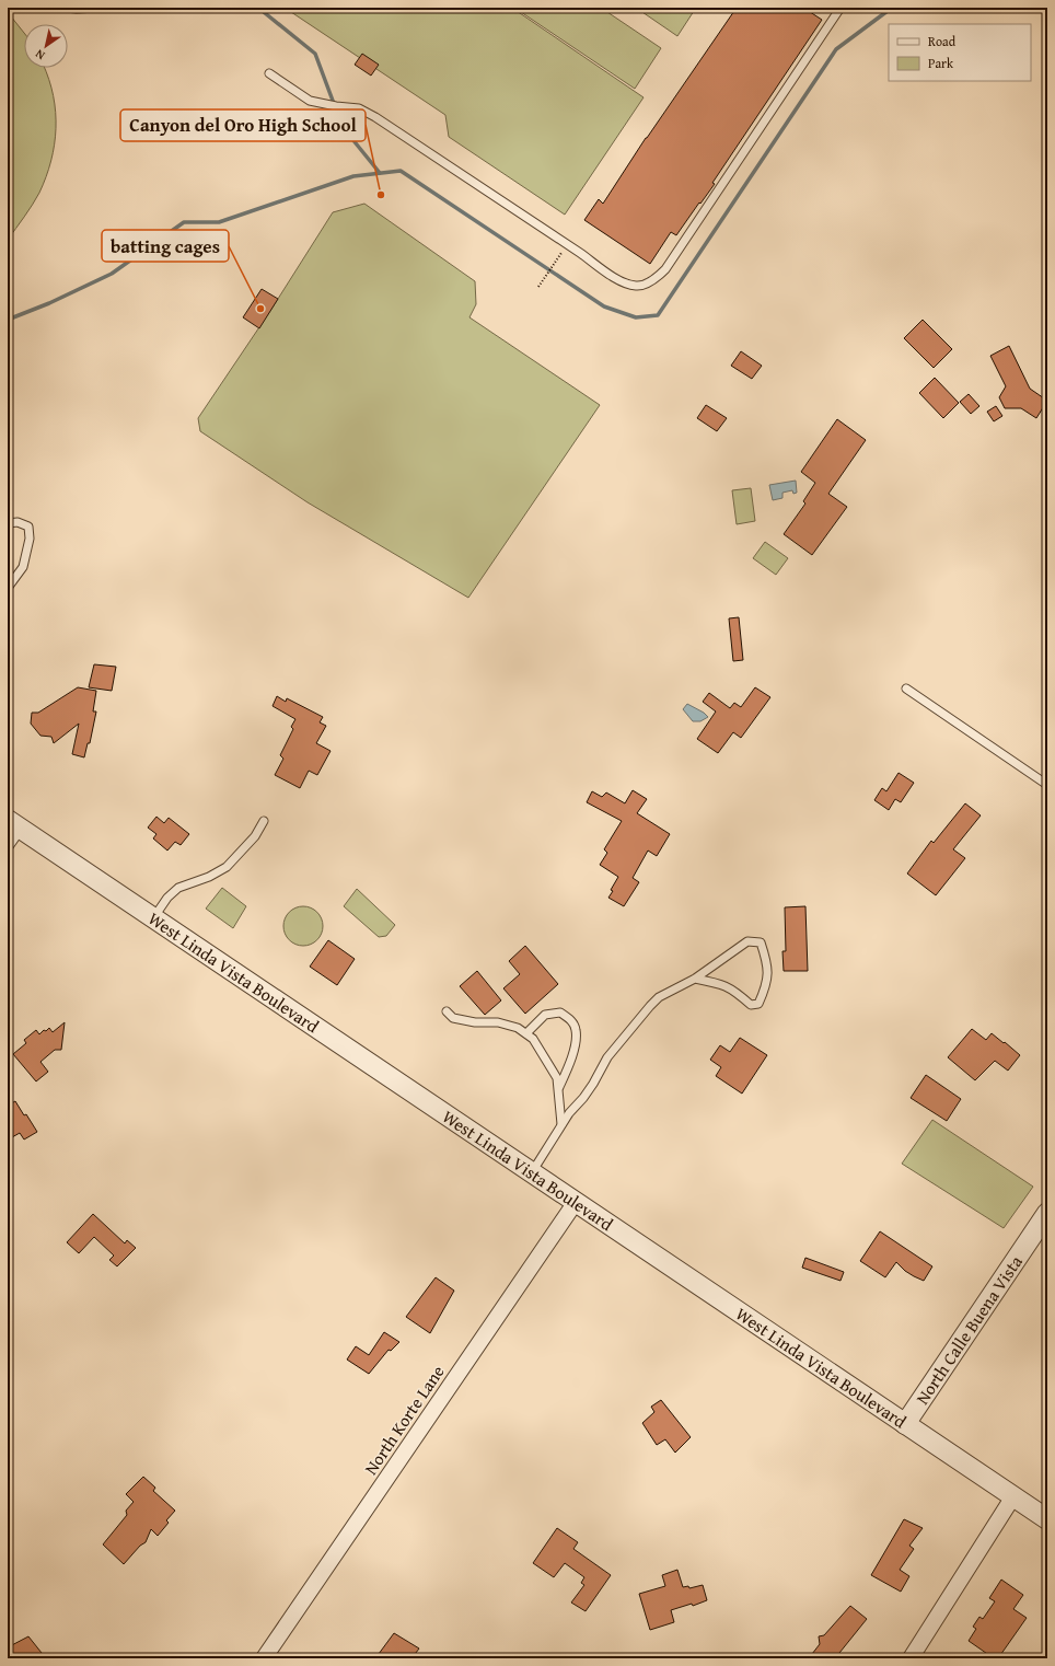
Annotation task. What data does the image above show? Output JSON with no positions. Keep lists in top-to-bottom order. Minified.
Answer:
{"streets":{"street":["West Linda Vista Boulevard","North Calle Buena Vista","North Korte Lane"]},"crossings":[["West Linda Vista Boulevard","North Calle Buena Vista"],["West Linda Vista Boulevard","North Korte Lane"]],"places":["Canyon del Oro High School","batting cages"],"legend":["Road","Park"],"north":"bottom left"}
